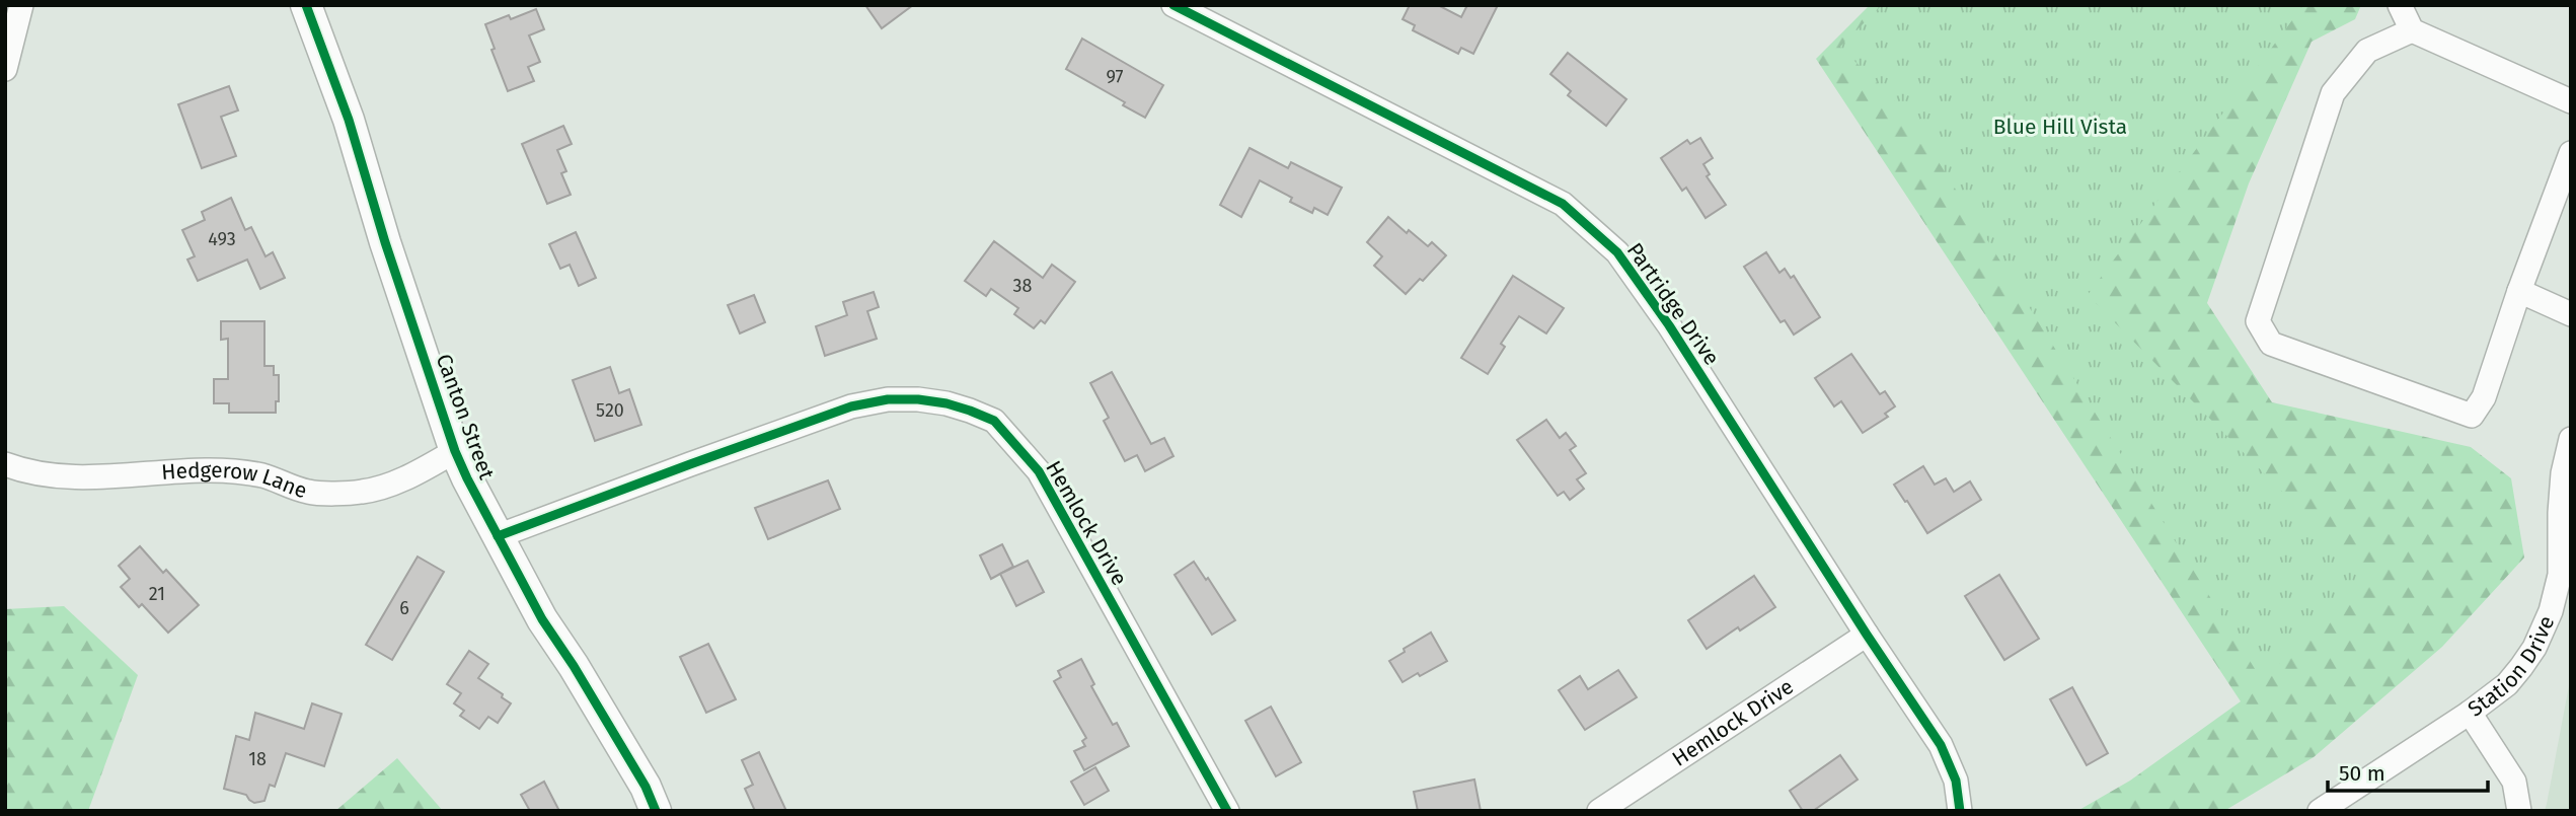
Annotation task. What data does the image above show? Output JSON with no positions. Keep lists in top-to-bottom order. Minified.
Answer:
{"streets":{"main road":["Canton Street"],"street":["Partridge Drive","Hedgerow Lane","Hemlock Drive","Station Drive"]},"crossings":[["Partridge Drive","Hemlock Drive"],["Canton Street","Hedgerow Lane"],["Canton Street","Hemlock Drive"]],"parks":["Blue Hill Vista"],"house_numbers":["97","493","38","520","21","6","18"],"scale_bar":"50 m"}
